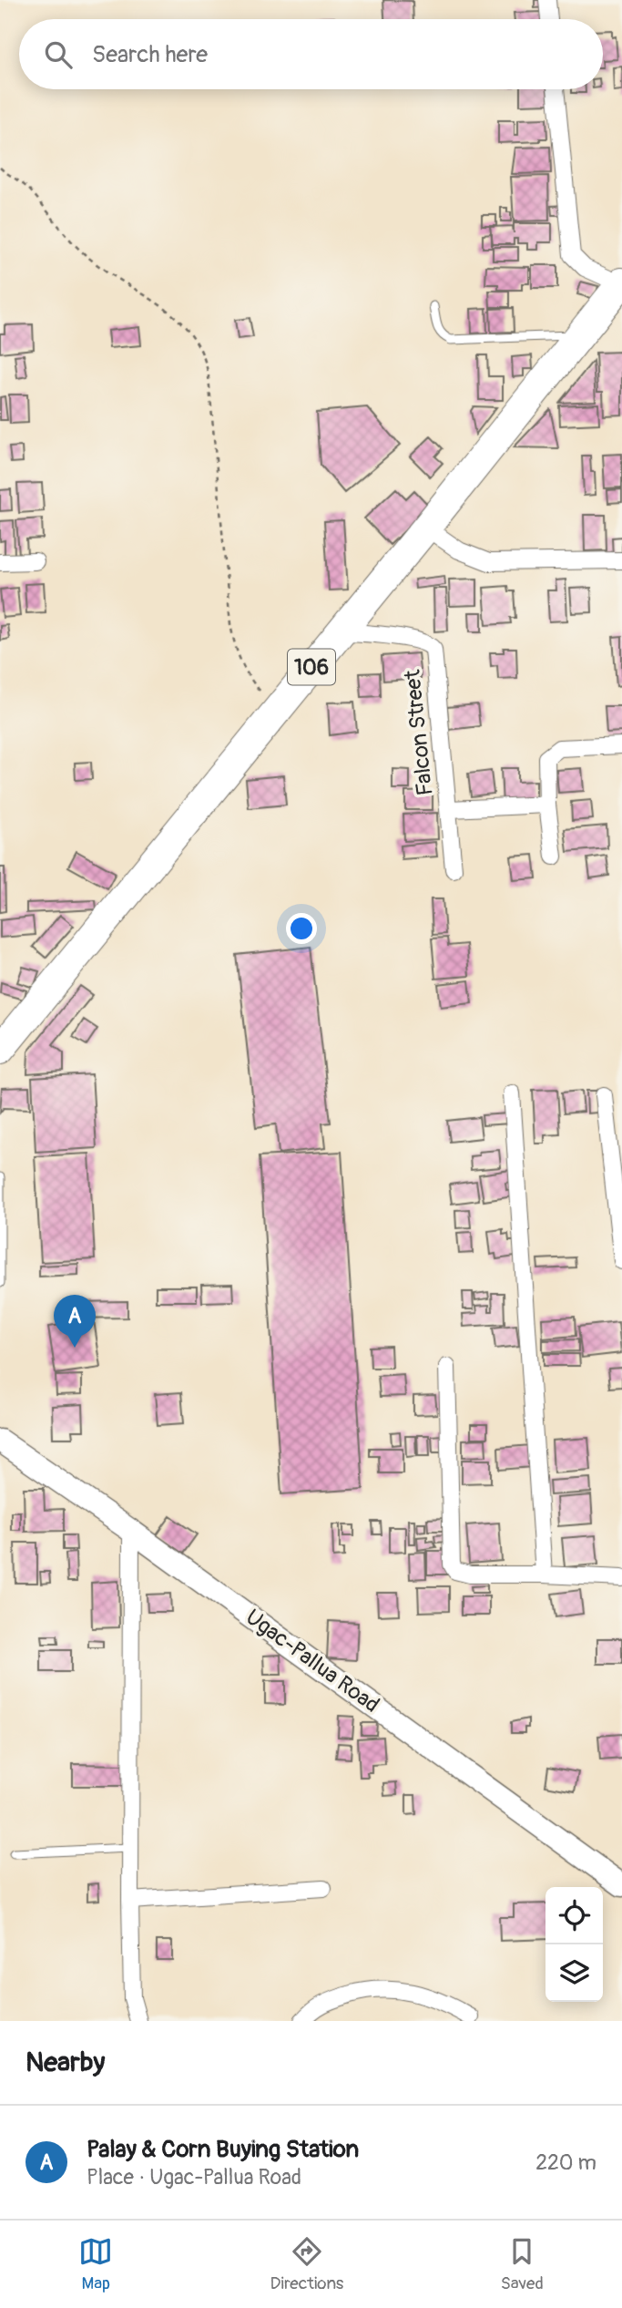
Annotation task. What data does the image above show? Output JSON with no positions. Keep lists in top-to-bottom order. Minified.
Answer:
{"streets":{"highway":["106"],"street":["Falcon Street","Ugac-Pallua Road"]},"crossings":[["106","Falcon Street"]],"page":{"search":"Search here","pins":"A","heading":"Nearby","list":[{"mark":"A","name":"Palay & Corn Buying Station","note":"Place · Ugac-Pallua Road","value":"220 m"}],"nav":["Map","Directions","Saved"]}}
